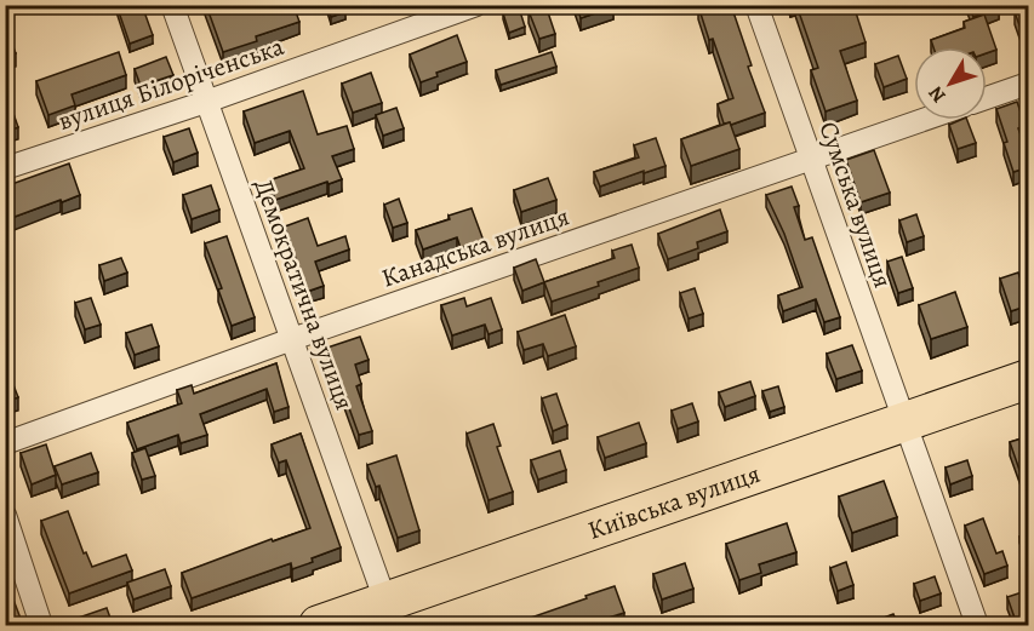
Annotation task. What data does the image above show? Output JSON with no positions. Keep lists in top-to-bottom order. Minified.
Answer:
{"streets":{"highway":["Київська вулиця"],"street":["вулиця Білоріченська","Сумська вулиця","Канадська вулиця","Демократична вулиця"]},"crossings":[["вулиця Білоріченська","Демократична вулиця"],["Сумська вулиця","Канадська вулиця"],["Сумська вулиця","Київська вулиця"],["Канадська вулиця","Демократична вулиця"],["Демократична вулиця","Київська вулиця"]],"north":"bottom left"}
